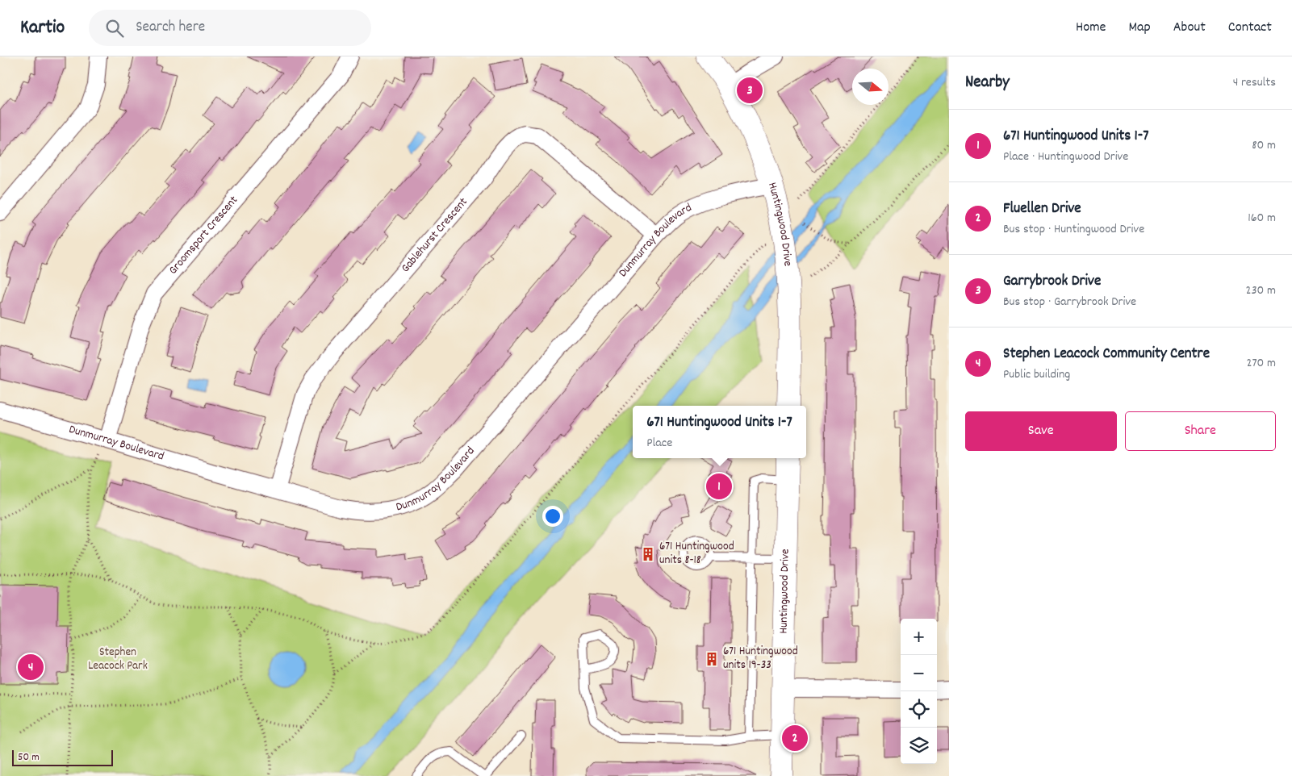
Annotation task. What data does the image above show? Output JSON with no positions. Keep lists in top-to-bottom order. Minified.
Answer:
{"streets":{"street":["Huntingwood Drive","Groomsport Crescent","Gablehurst Crescent","Dunmurray Boulevard"]},"crossings":[["Huntingwood Drive","Dunmurray Boulevard"],["Groomsport Crescent","Dunmurray Boulevard"],["Gablehurst Crescent","Dunmurray Boulevard"]],"parks":["Stephen Leacock Park"],"places":{"building":["671 Huntingwood units 8-18","671 Huntingwood units 19-33"]},"scale_bar":"50 m","north":"right","page":{"header":"Kartio","search":"Search here","nav":["Home","Map","About","Contact"],"heading":["Nearby","4 results"],"pins":["3","1","4","2"],"list":[{"mark":"1","name":"671 Huntingwood Units 1-7","note":"Place · Huntingwood Drive","value":"80 m"},{"mark":"2","name":"Fluellen Drive","note":"Bus stop · Huntingwood Drive","value":"160 m"},{"mark":"3","name":"Garrybrook Drive","note":"Bus stop · Garrybrook Drive","value":"230 m"},{"mark":"4","name":"Stephen Leacock Community Centre","note":"Public building","value":"270 m"}],"buttons":["Save","Share"],"popup":["671 Huntingwood Units 1-7","Place"],"map_buttons":["+","−"],"scale":"50 m"}}
